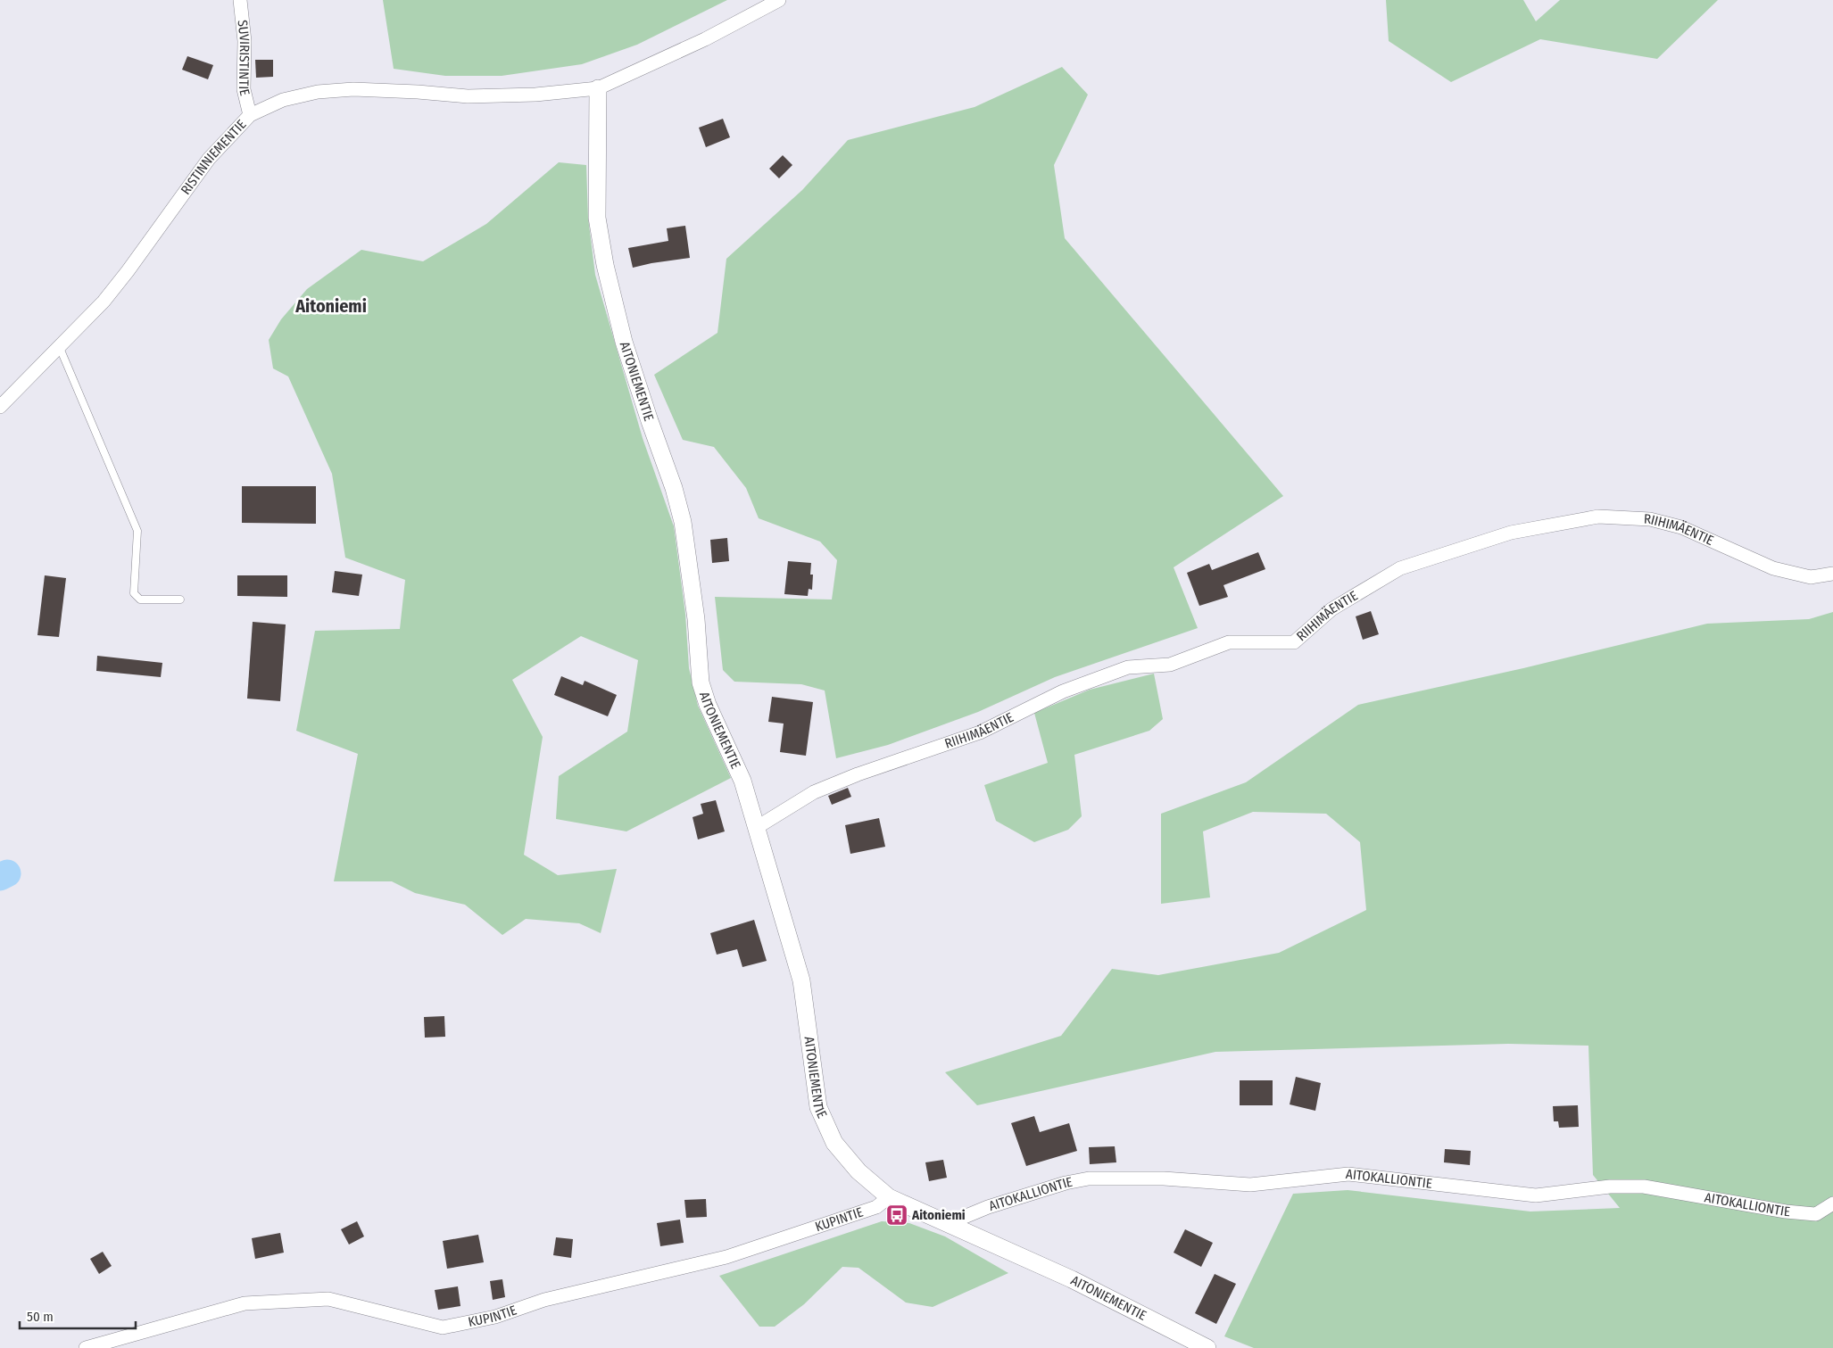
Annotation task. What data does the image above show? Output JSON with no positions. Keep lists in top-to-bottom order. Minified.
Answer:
{"streets":{"street":["SUVIRISTINTIE","RISTINNIEMENTIE","AITONIEMENTIE","RIIHIMÄENTIE","AITOKALLIONTIE","KUPINTIE"]},"crossings":[["SUVIRISTINTIE","RISTINNIEMENTIE"],["RISTINNIEMENTIE","AITONIEMENTIE"],["AITONIEMENTIE","RIIHIMÄENTIE"],["AITONIEMENTIE","AITOKALLIONTIE"],["AITONIEMENTIE","KUPINTIE"]],"districts":["Aitoniemi"],"places":{"bus stop":["Aitoniemi"]},"scale_bar":"50 m"}
